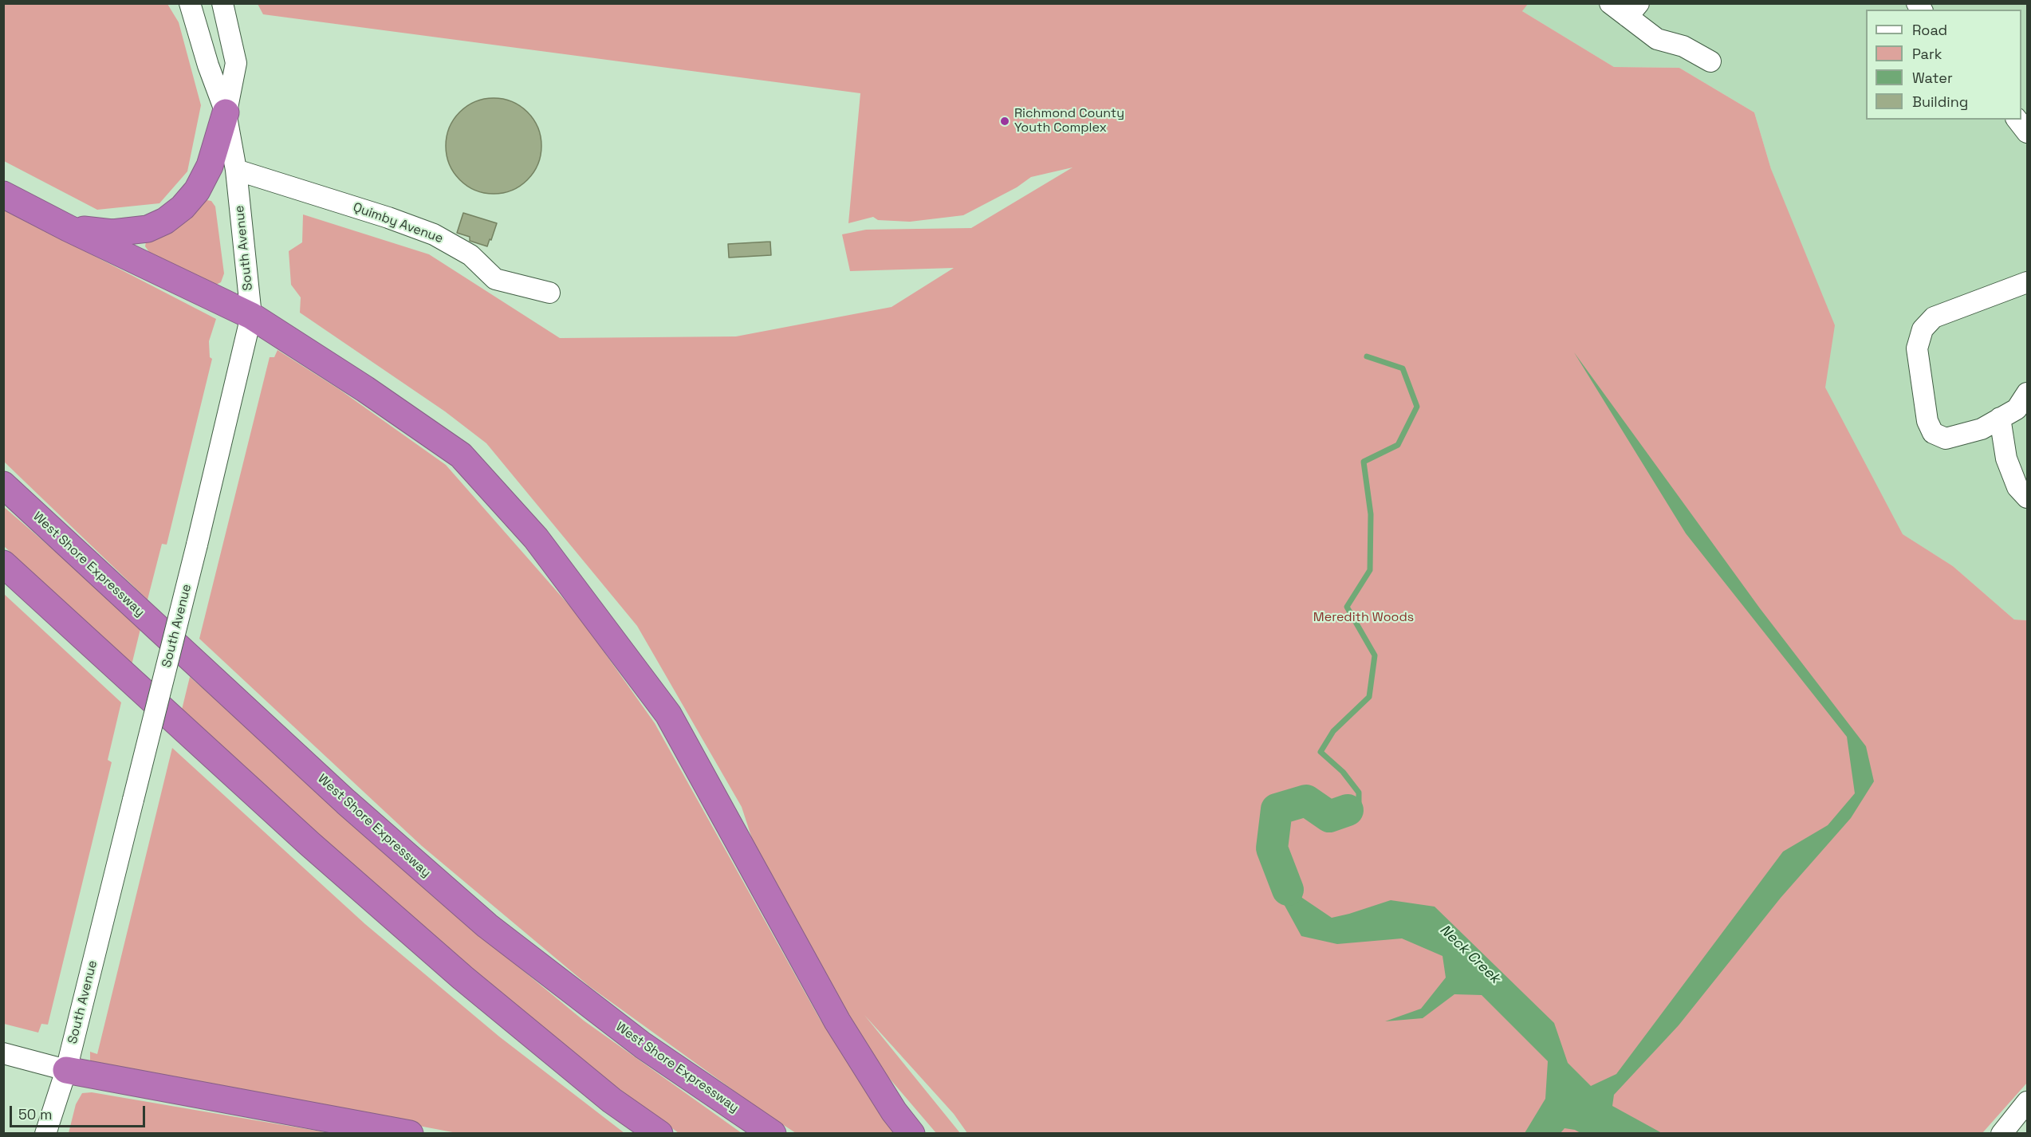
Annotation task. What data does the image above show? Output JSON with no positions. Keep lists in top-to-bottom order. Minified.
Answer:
{"streets":{"highway":["West Shore Expressway"],"street":["Quimby Avenue","South Avenue"]},"crossings":[["Quimby Avenue","South Avenue"]],"water":["Neck Creek"],"parks":["Meredith Woods"],"places":["Richmond County Youth Complex"],"legend":["Road","Park","Water","Building"],"scale_bar":"50 m"}
